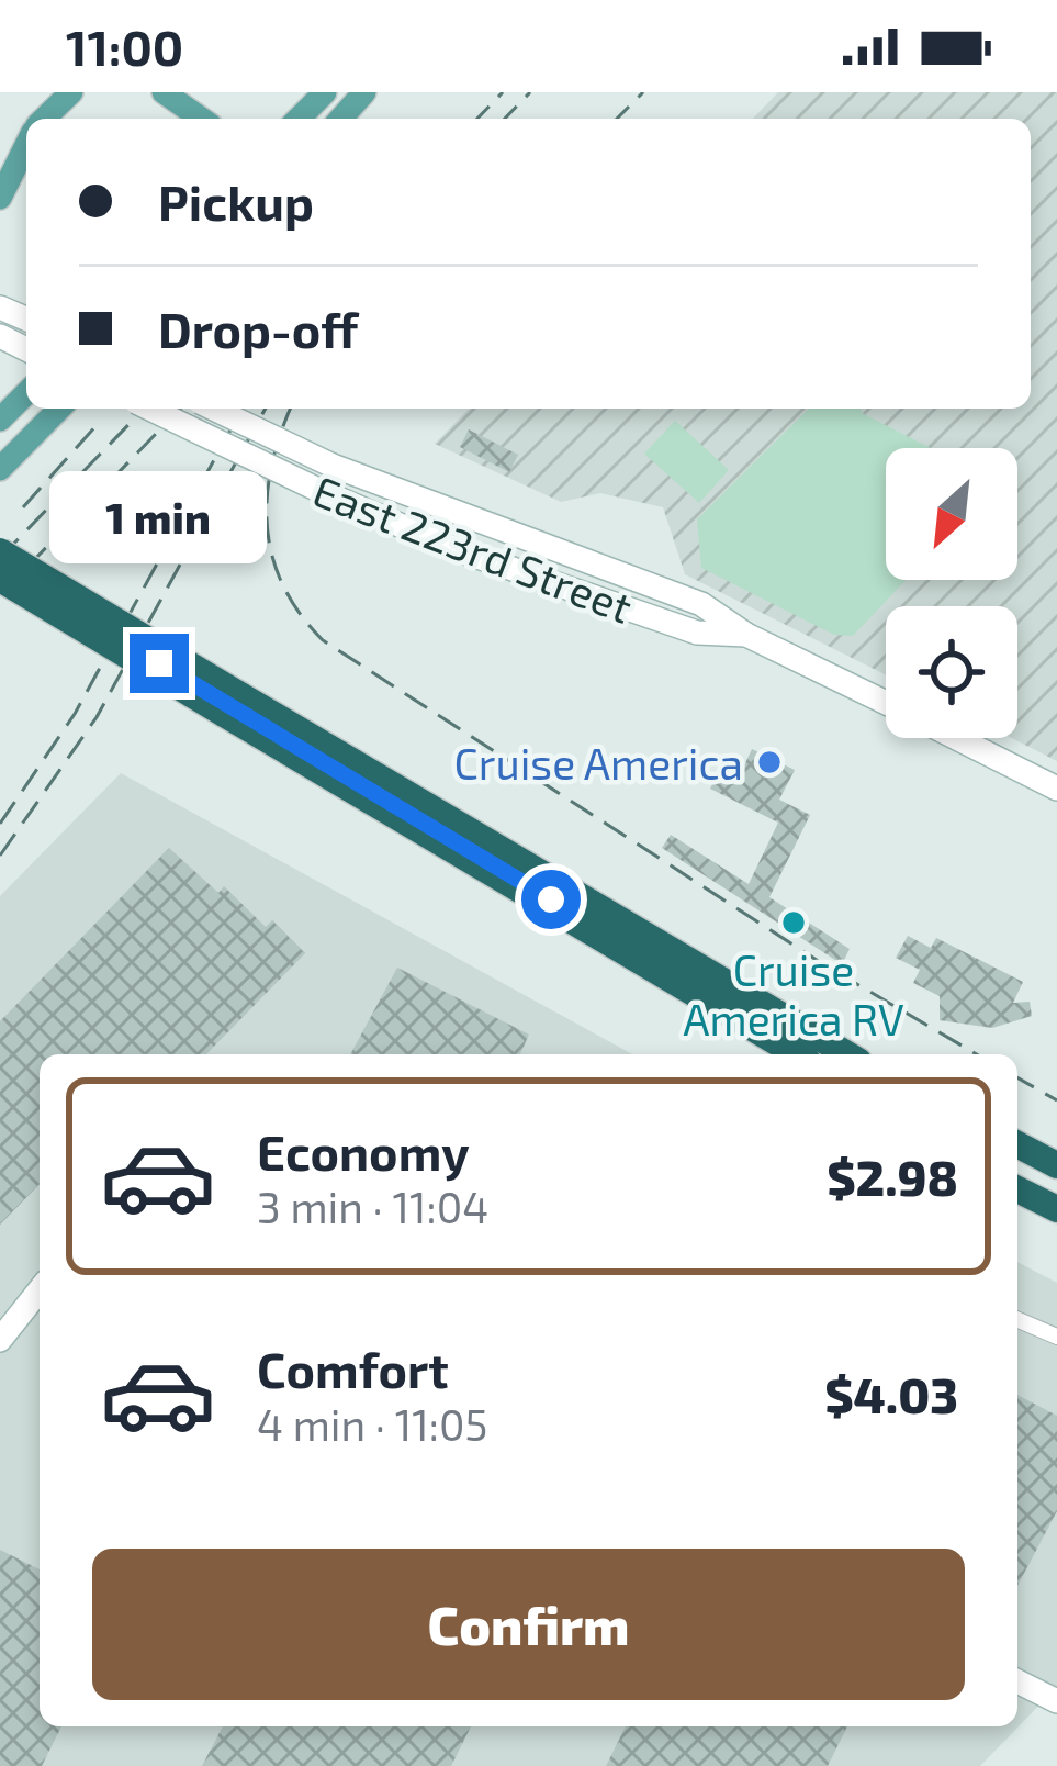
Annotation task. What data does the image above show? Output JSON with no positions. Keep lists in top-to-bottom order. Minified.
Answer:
{"streets":{"main road":["East 223rd Street"]},"places":["Cruise America","Cruise America RV"],"north":"bottom left","page":{"status":"11:00","banner":["Pickup","Drop-off"],"bubble":"1 min","list":[{"name":"Economy","note":"3 min · 11:04","value":"$2.98"},{"name":"Comfort","note":"4 min · 11:05","value":"$4.03"}],"buttons":"Confirm"}}
